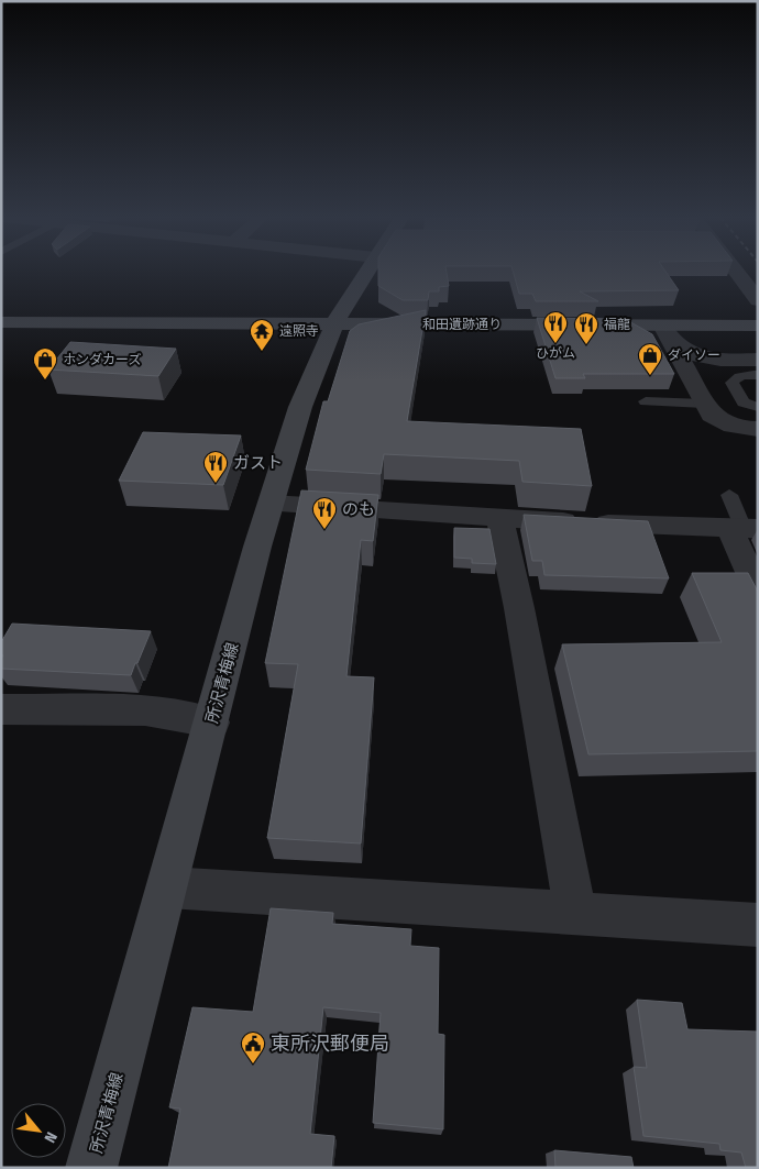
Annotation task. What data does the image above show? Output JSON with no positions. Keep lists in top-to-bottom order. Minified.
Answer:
{"streets":{"main road":["和田遺跡通り","所沢青梅線"]},"crossings":[["和田遺跡通り","所沢青梅線"]],"places":{"restaurant":["ひがム","福龍","ガスト","のも"],"temple":["遠照寺"],"shop":["ダイソー","ホンダカーズ"],"public building":["東所沢郵便局"]},"north":"bottom right"}
